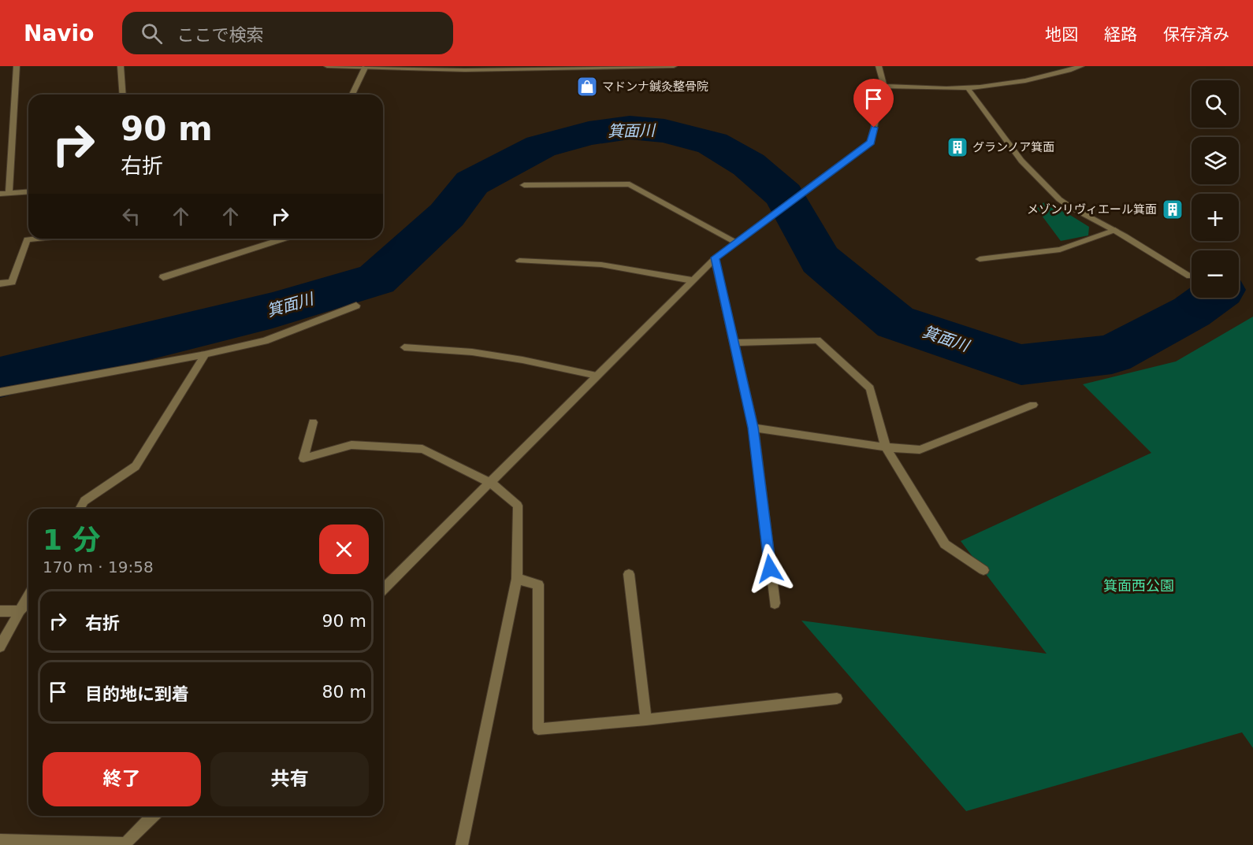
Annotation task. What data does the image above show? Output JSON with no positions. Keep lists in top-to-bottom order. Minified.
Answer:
{"water":["箕面川"],"parks":["箕面西公園"],"places":{"shop":["マドンナ鍼灸整骨院"],"building":["グランノア箕面","メゾンリヴィエール箕面"]},"page":{"header":"Navio","search":"ここで検索","nav":["地図","経路","保存済み"],"map_buttons":["+","−"],"turn":["90 m","右折"],"heading":["1 分","170 m · 19:58"],"list":[{"name":"右折","value":"90 m"},{"name":"目的地に到着","value":"80 m"}],"buttons":["終了","共有"]}}
